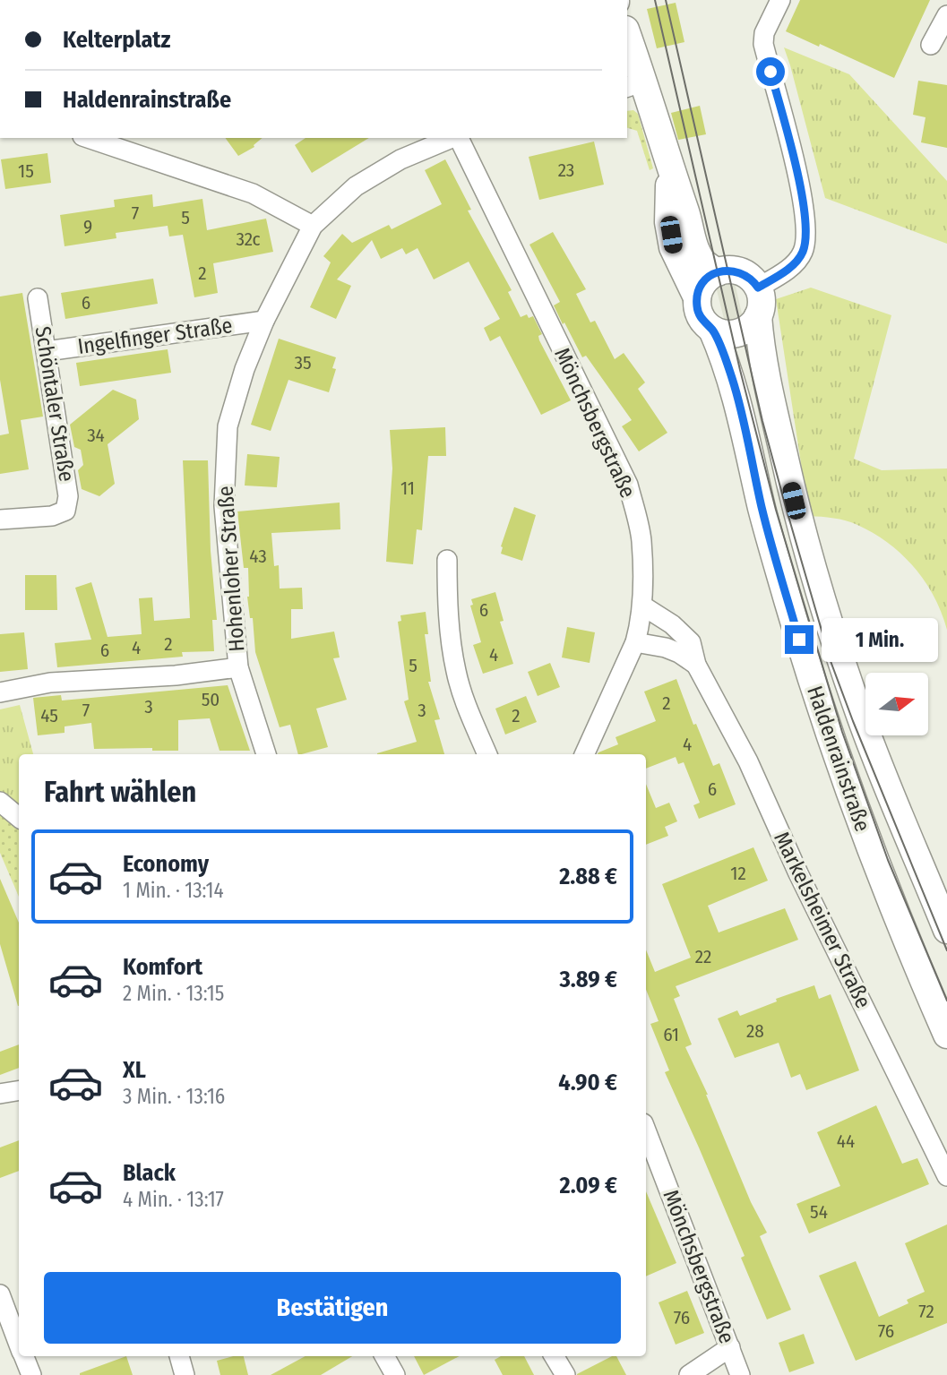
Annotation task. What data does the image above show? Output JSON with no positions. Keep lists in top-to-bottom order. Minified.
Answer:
{"streets":{"main road":["Haldenrainstraße"],"street":["Ingelfinger Straße","Schöntaler Straße","Mönchsbergstraße","Hohenloher Straße","Markelsheimer Straße"]},"crossings":[["Ingelfinger Straße","Schöntaler Straße"],["Ingelfinger Straße","Hohenloher Straße"],["Mönchsbergstraße","Markelsheimer Straße"]],"house_numbers":["23","15","7","5","9","32c","2","6","35","34","11","43","6","2","4","6","4","5","50","2","3","7","3","45","2","4","6","12","22","28","61","44","54","72","76","76"],"north":"right","page":{"banner":["Kelterplatz","Haldenrainstraße"],"bubble":"1 Min.","heading":"Fahrt wählen","list":[{"name":"Economy","note":"1 Min. · 13:14","value":"2.88 €"},{"name":"Komfort","note":"2 Min. · 13:15","value":"3.89 €"},{"name":"XL","note":"3 Min. · 13:16","value":"4.90 €"},{"name":"Black","note":"4 Min. · 13:17","value":"2.09 €"}],"buttons":"Bestätigen"}}
